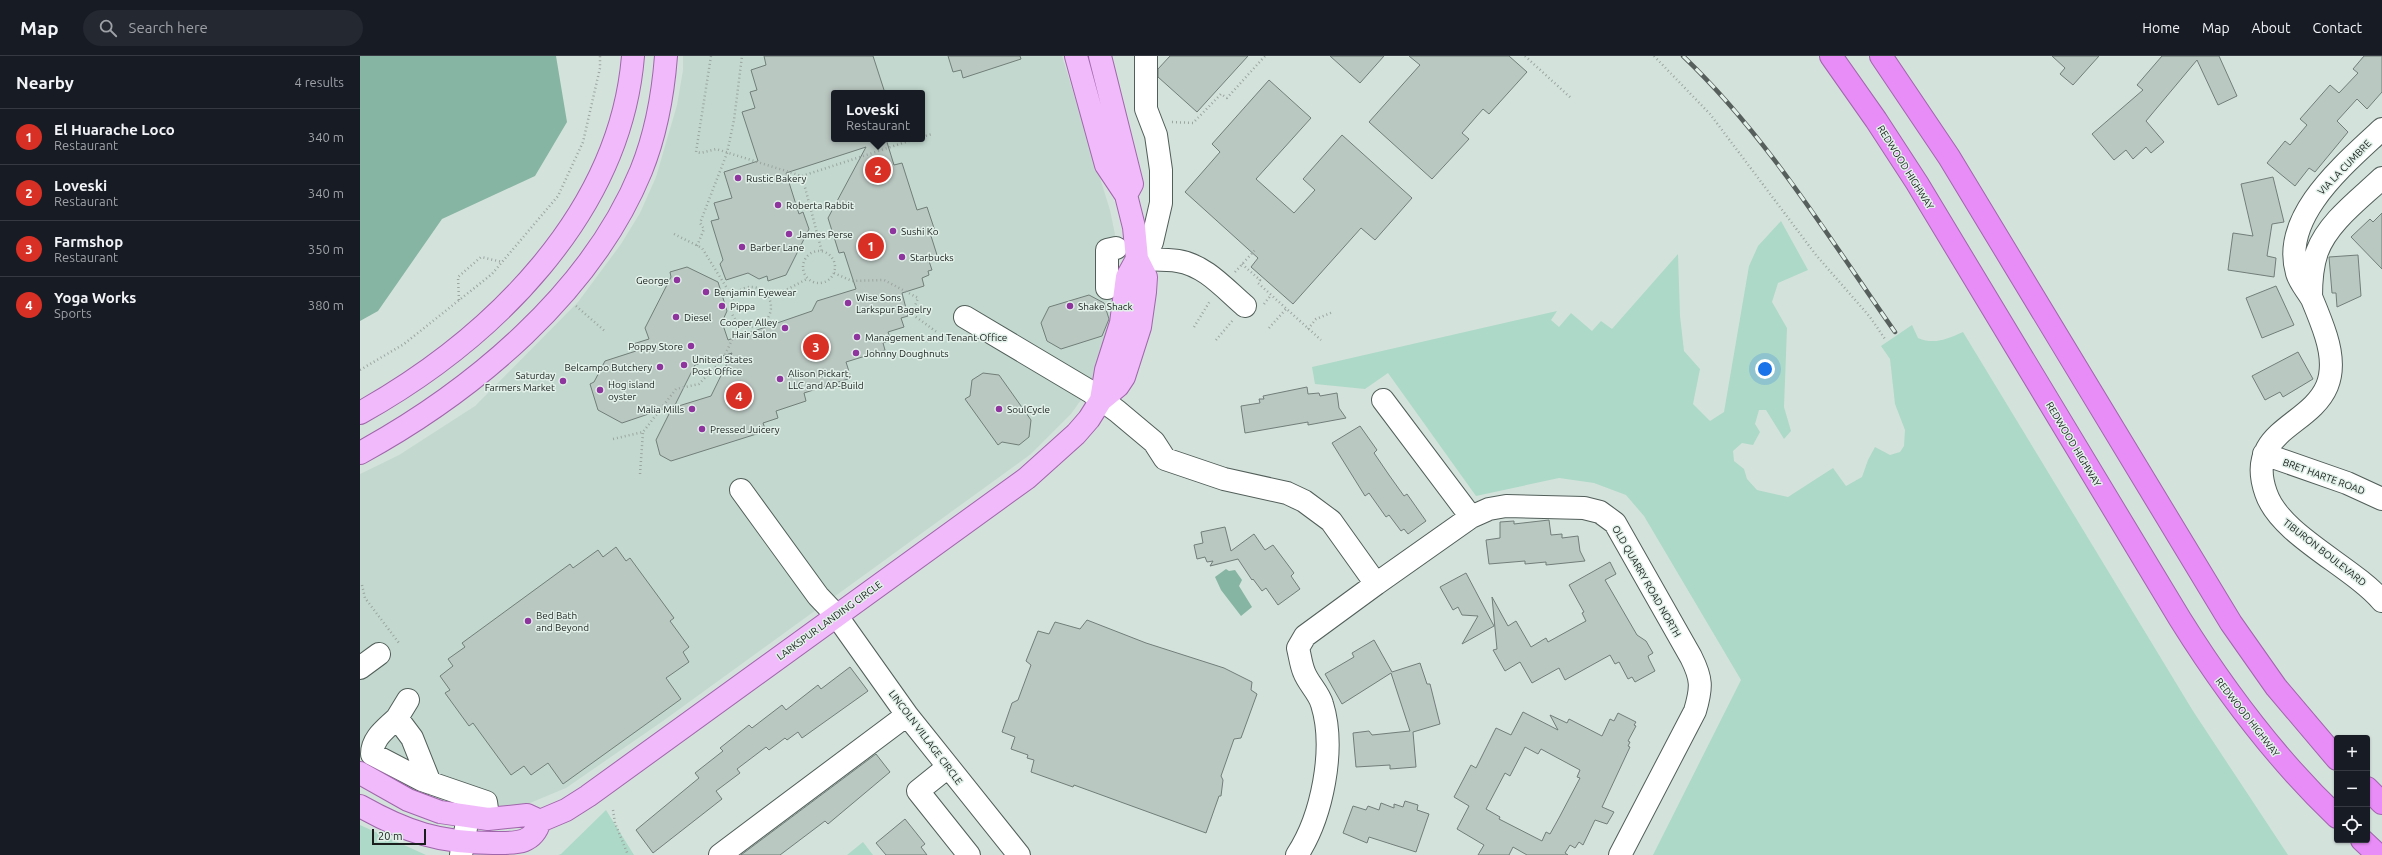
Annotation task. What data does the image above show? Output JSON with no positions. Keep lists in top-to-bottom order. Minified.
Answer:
{"streets":{"highway":["REDWOOD HIGHWAY"],"main road":["LARKSPUR LANDING CIRCLE"],"street":["VIA LA CUMBRE","BRET HARTE ROAD","TIBURON BOULEVARD","OLD QUARRY ROAD NORTH","LINCOLN VILLAGE CIRCLE"]},"crossings":[["VIA LA CUMBRE","BRET HARTE ROAD"],["VIA LA CUMBRE","TIBURON BOULEVARD"],["BRET HARTE ROAD","TIBURON BOULEVARD"],["LARKSPUR LANDING CIRCLE","LINCOLN VILLAGE CIRCLE"]],"places":["Rustic Bakery","Roberta Rabbit","Sushi Ko","James Perse","Barber Lane","Starbucks","George","Benjamin Eyewear","Wise Sons Larkspur Bagelry","Pippa","Shake Shack","Diesel","Cooper Alley Hair Salon","Management and Tenant Office","Poppy Store","Johnny Doughnuts","United States Post Office","Belcampo Butchery","Alison Pickart, LLC and AP-Build","Saturday Farmers Market","Hog island oyster","Malia Mills","SoulCycle","Pressed Juicery","Bed Bath and Beyond"],"scale_bar":"20 m","page":{"header":"Map","search":"Search here","nav":["Home","Map","About","Contact"],"heading":["Nearby","4 results"],"popup":["Loveski","Restaurant"],"list":[{"mark":"1","name":"El Huarache Loco","note":"Restaurant","value":"340 m"},{"mark":"2","name":"Loveski","note":"Restaurant","value":"340 m"},{"mark":"3","name":"Farmshop","note":"Restaurant","value":"350 m"},{"mark":"4","name":"Yoga Works","note":"Sports","value":"380 m"}],"pins":["2","1","3","4"],"map_buttons":["+","−"],"scale":"20 m"}}
